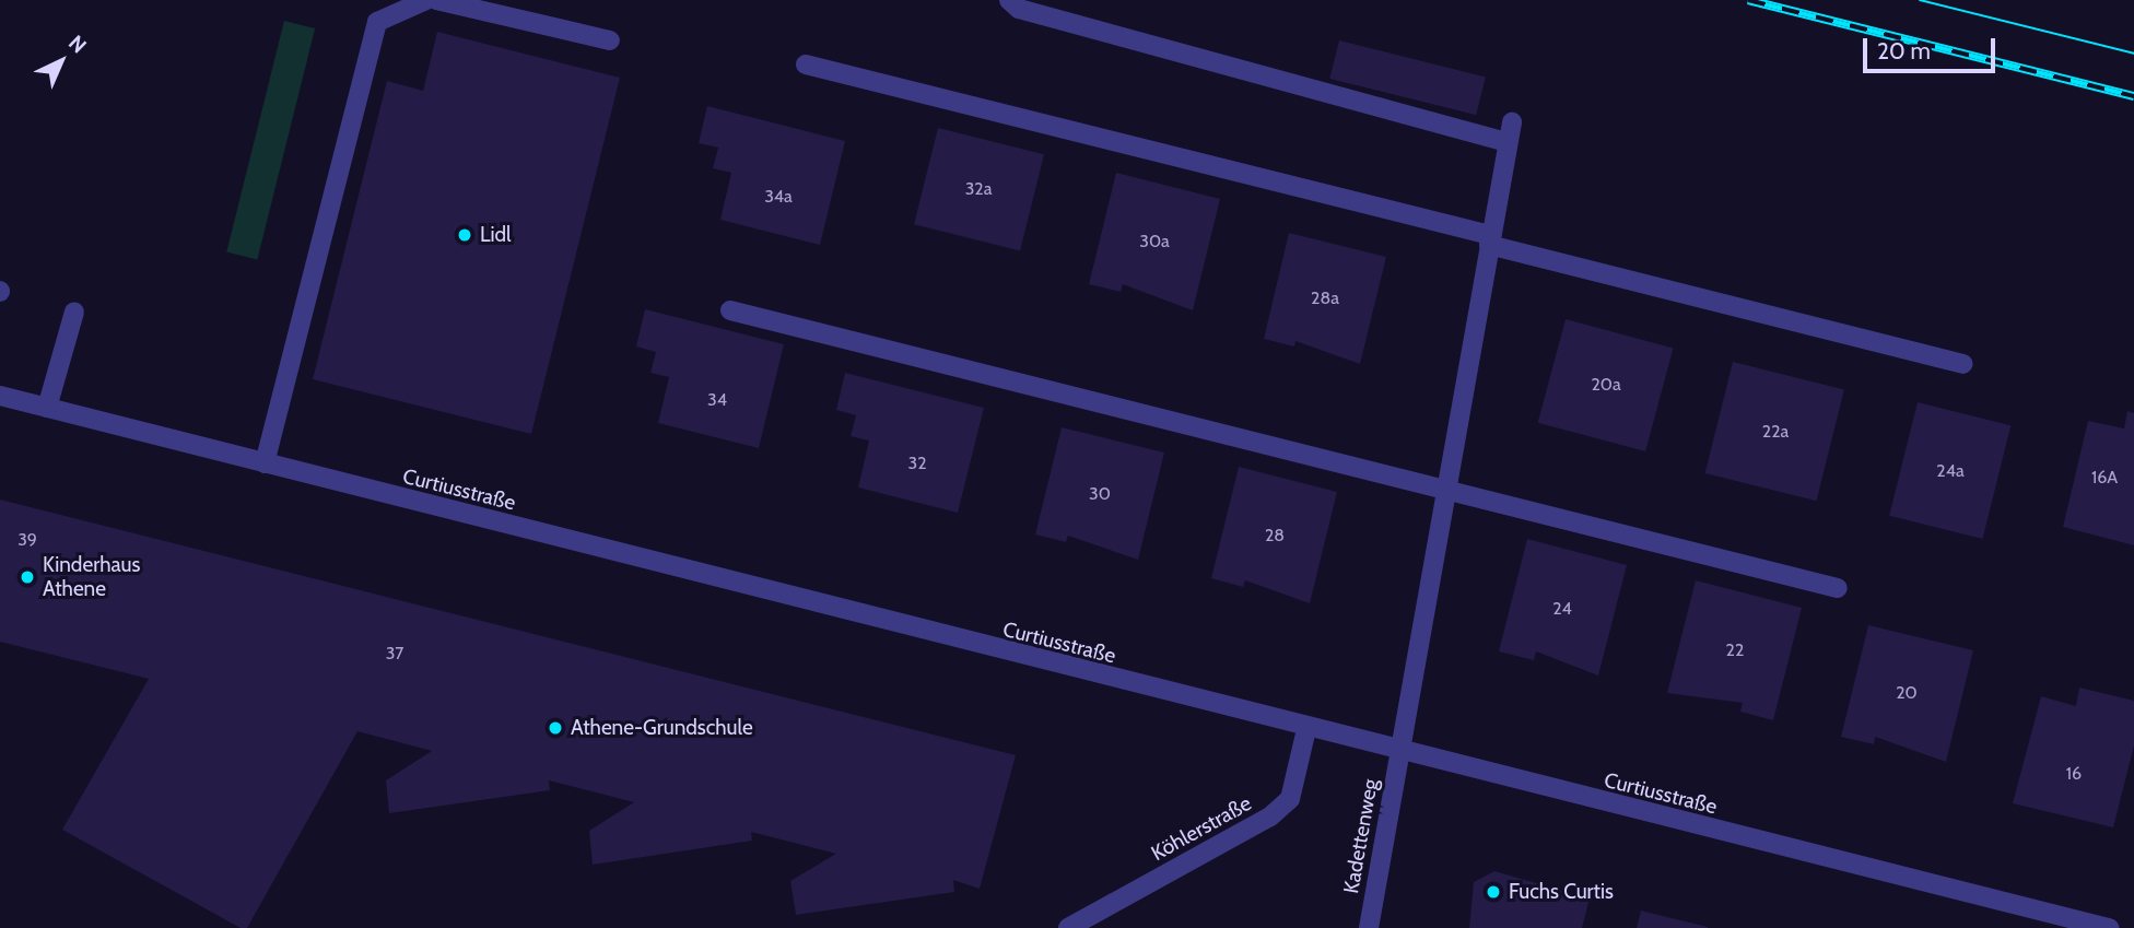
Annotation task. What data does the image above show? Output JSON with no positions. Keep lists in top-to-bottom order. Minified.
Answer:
{"streets":{"street":["Curtiusstraße","Köhlerstraße","Kadettenweg"]},"crossings":[["Curtiusstraße","Köhlerstraße"],["Curtiusstraße","Kadettenweg"]],"places":["Lidl","Kinderhaus Athene","Athene-Grundschule","Fuchs Curtis"],"house_numbers":["32a","34a","30a","28a","20a","34","22a","32","24a","16A","30","28","39","24","22","37","20","16"],"scale_bar":"20 m","north":"top right"}
